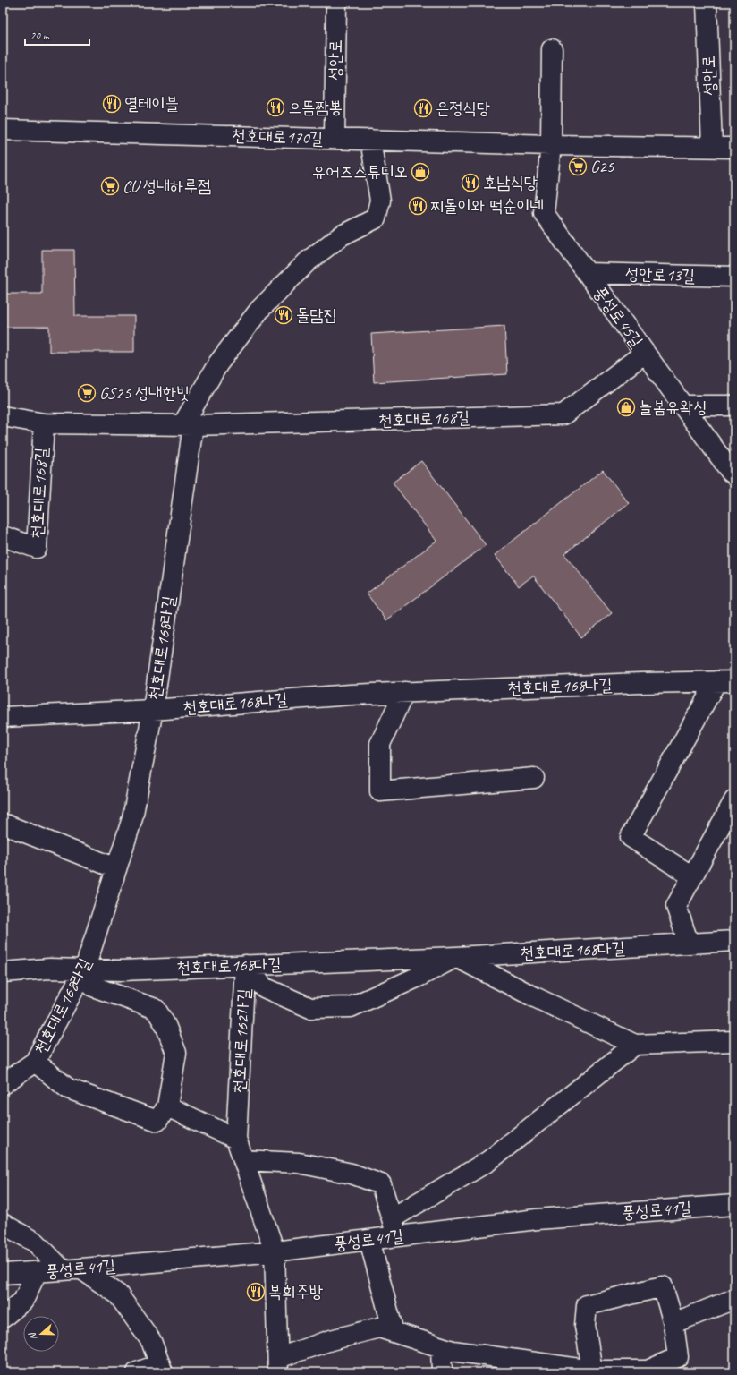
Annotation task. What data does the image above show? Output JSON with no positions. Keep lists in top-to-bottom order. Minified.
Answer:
{"streets":{"street":["성안로","천호대로170길","성안로13길","풍성로45길","천호대로168길","천호대로168라길","천호대로168나길","천호대로168다길","천호대로162가길","풍성로41길"]},"crossings":[["성안로","천호대로170길"],["천호대로170길","풍성로45길"],["성안로13길","풍성로45길"],["풍성로45길","천호대로168길"],["천호대로168길","천호대로168라길"],["천호대로168라길","천호대로168나길"],["천호대로168라길","천호대로168다길"],["천호대로168다길","천호대로162가길"],["천호대로168다길","풍성로41길"],["천호대로162가길","풍성로41길"]],"places":{"restaurant":["열테이블","으뜸짬뽕","은정식당","호남식당","찌돌이와 떡순이네","돌담집","복희주방"],"supermarket":["G25","CU 성내하루점","GS25 성내한빛"],"shop":["유어즈스튜디오","늘봄유왁싱"]},"scale_bar":"20 m","north":"left"}
